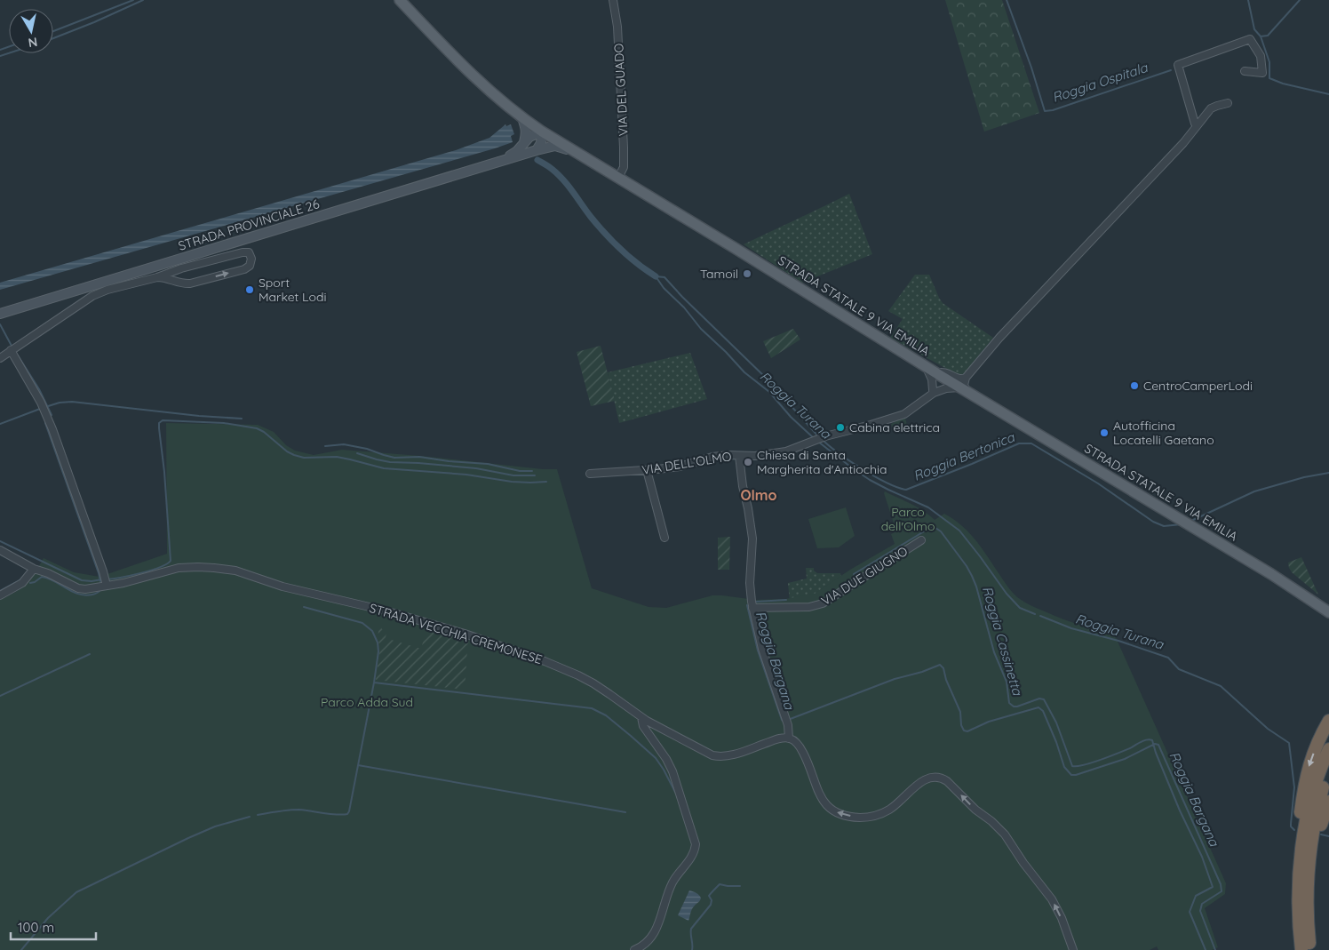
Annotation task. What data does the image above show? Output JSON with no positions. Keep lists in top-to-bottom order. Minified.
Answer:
{"streets":{"main road":["STRADA PROVINCIALE 26","STRADA STATALE 9 VIA EMILIA"],"street":["VIA DEL GUADO","VIA DELL’OLMO","VIA DUE GIUGNO","STRADA VECCHIA CREMONESE"]},"crossings":[["VIA DEL GUADO","STRADA STATALE 9 VIA EMILIA"],["STRADA PROVINCIALE 26","STRADA STATALE 9 VIA EMILIA"],["STRADA STATALE 9 VIA EMILIA","VIA DELL’OLMO"]],"districts":["Olmo"],"water":["Roggia Ospitala","Roggia Turana","Roggia Bertonica","Roggia Cassinetta","Roggia Bargana"],"parks":["Parco dell'Olmo","Parco Adda Sud"],"places":["Tamoil","Sport Market Lodi","CentroCamperLodi","Cabina elettrica","Autofficina Locatelli Gaetano","Chiesa di Santa Margherita d'Antiochia"],"scale_bar":"100 m","north":"bottom"}
